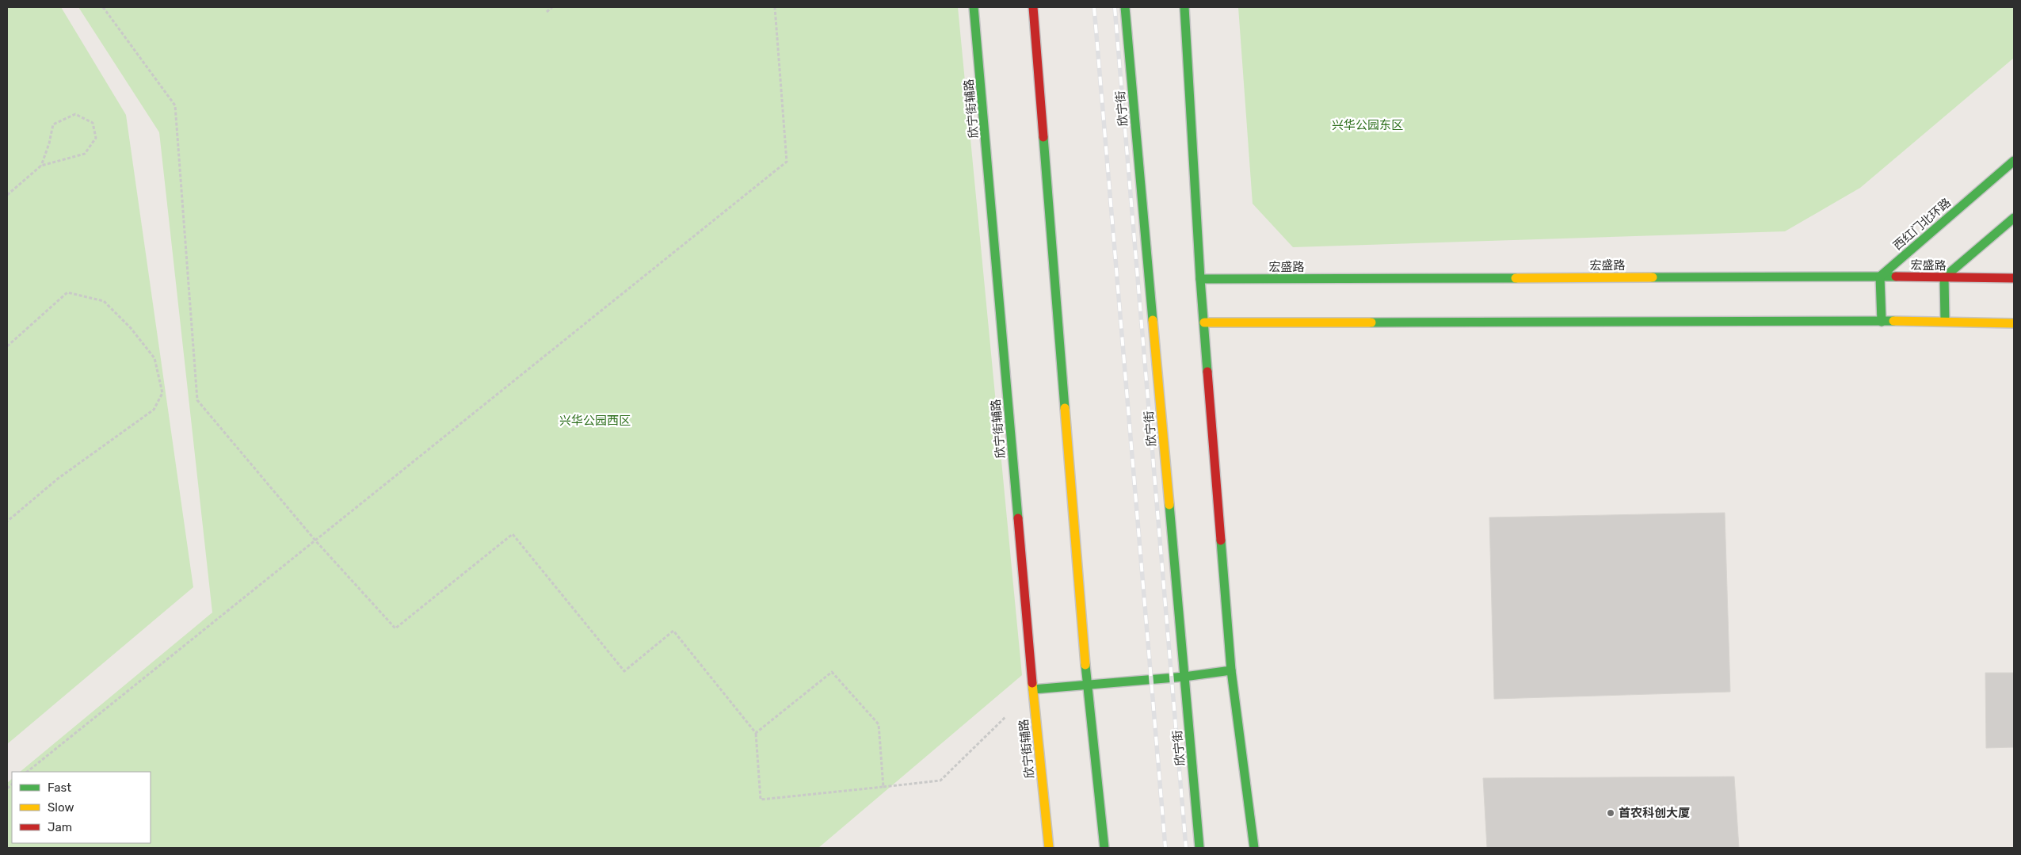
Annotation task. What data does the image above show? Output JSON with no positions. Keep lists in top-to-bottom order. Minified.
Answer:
{"streets":{"street":["欣宁街辅路","欣宁街","西红门北环路","宏盛路"]},"crossings":[["西红门北环路","宏盛路"]],"parks":["兴华公园东区","兴华公园西区"],"places":["首农科创大厦"],"legend":["Fast","Slow","Jam"]}
